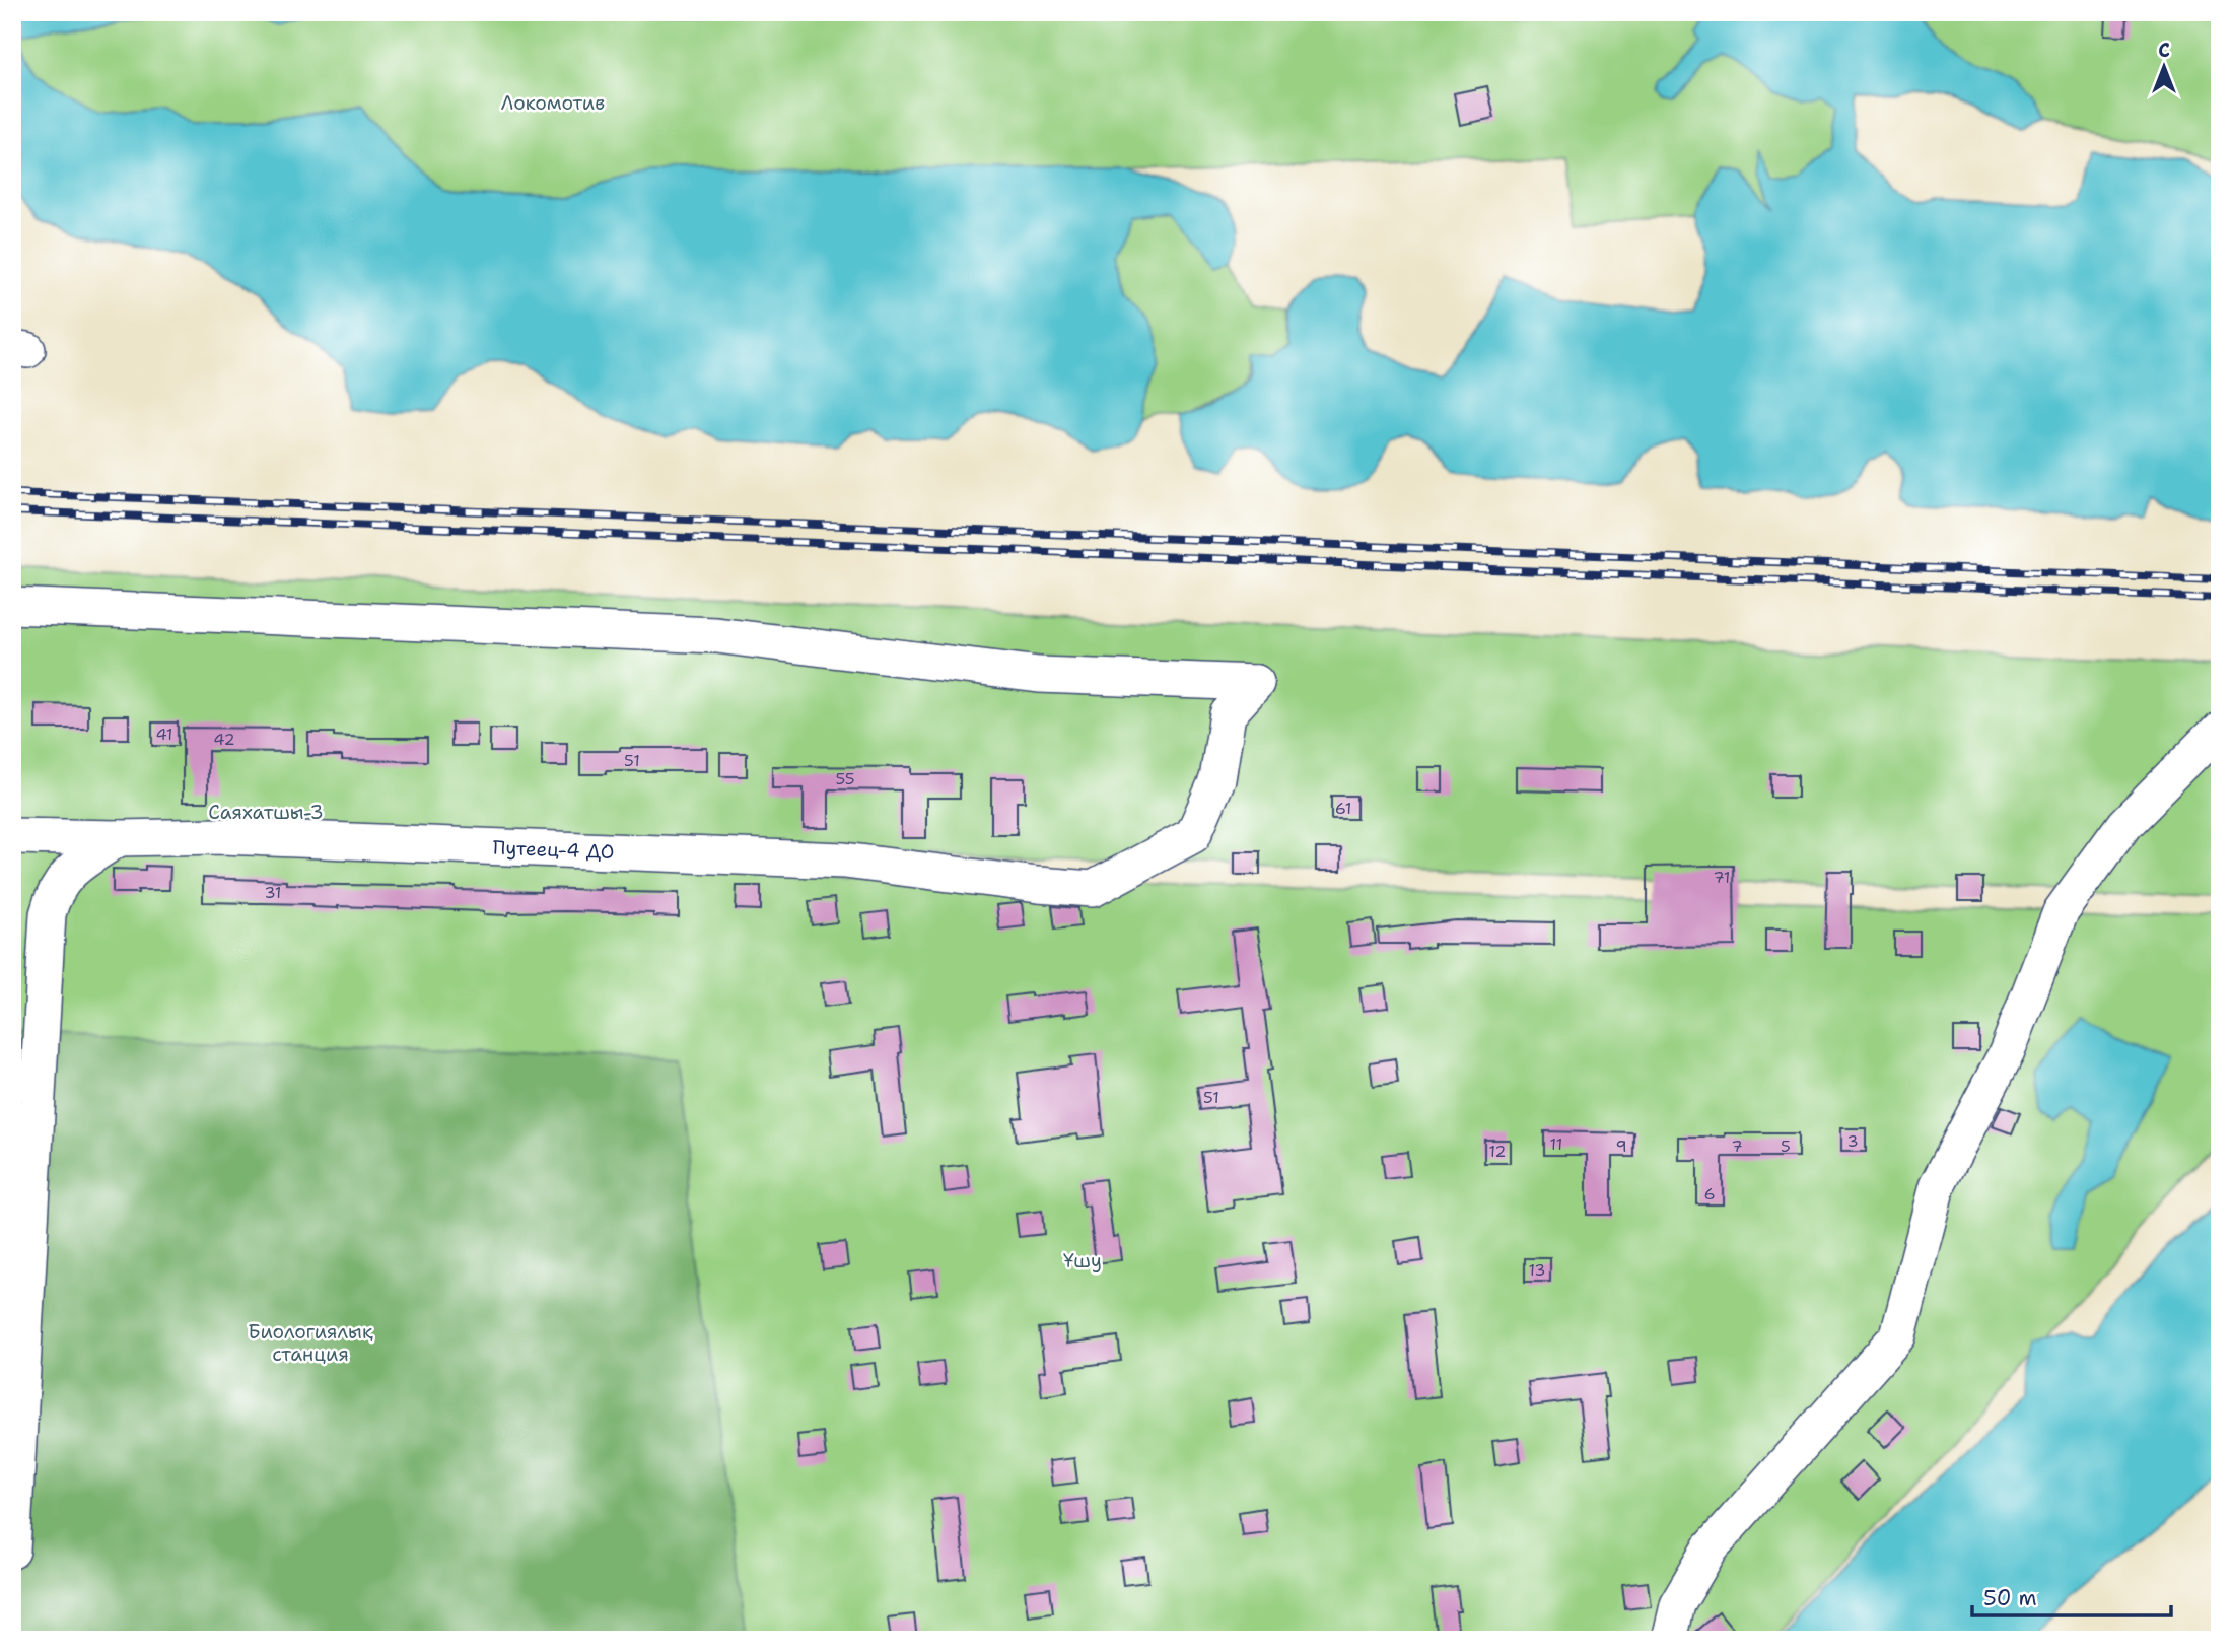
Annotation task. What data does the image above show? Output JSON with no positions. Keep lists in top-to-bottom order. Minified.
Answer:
{"streets":{"street":["Путеец-4 ДО"]},"parks":["Локомотив","Саяхатшы-3","Ұшу","Биологиялық станция"],"house_numbers":["41","42","51","55","61","71","31","51","3","11","9","7","5","12","6","13"],"scale_bar":"50 m","north":"top"}
